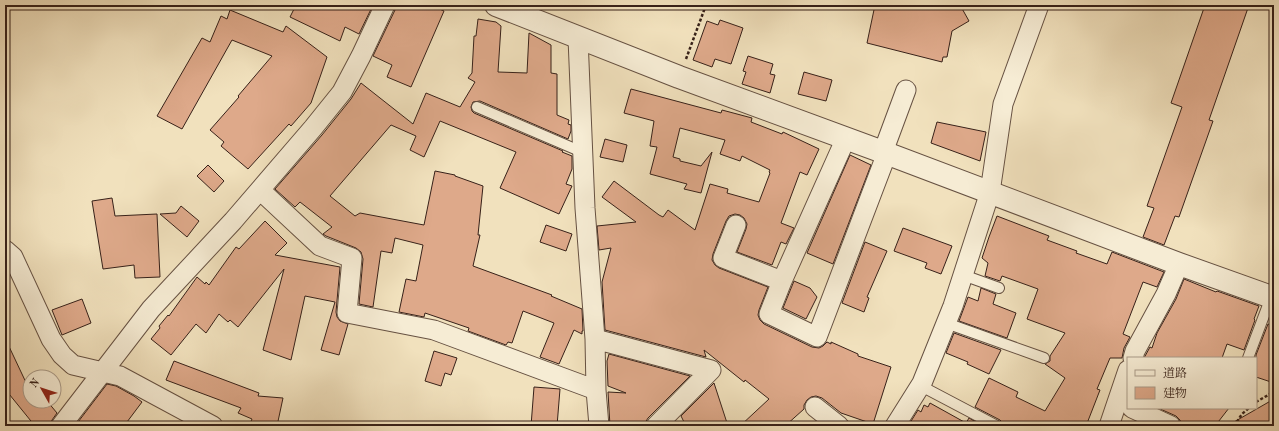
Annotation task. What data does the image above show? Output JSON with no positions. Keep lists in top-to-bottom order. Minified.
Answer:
{"legend":["道路","建物"],"north":"top left"}
